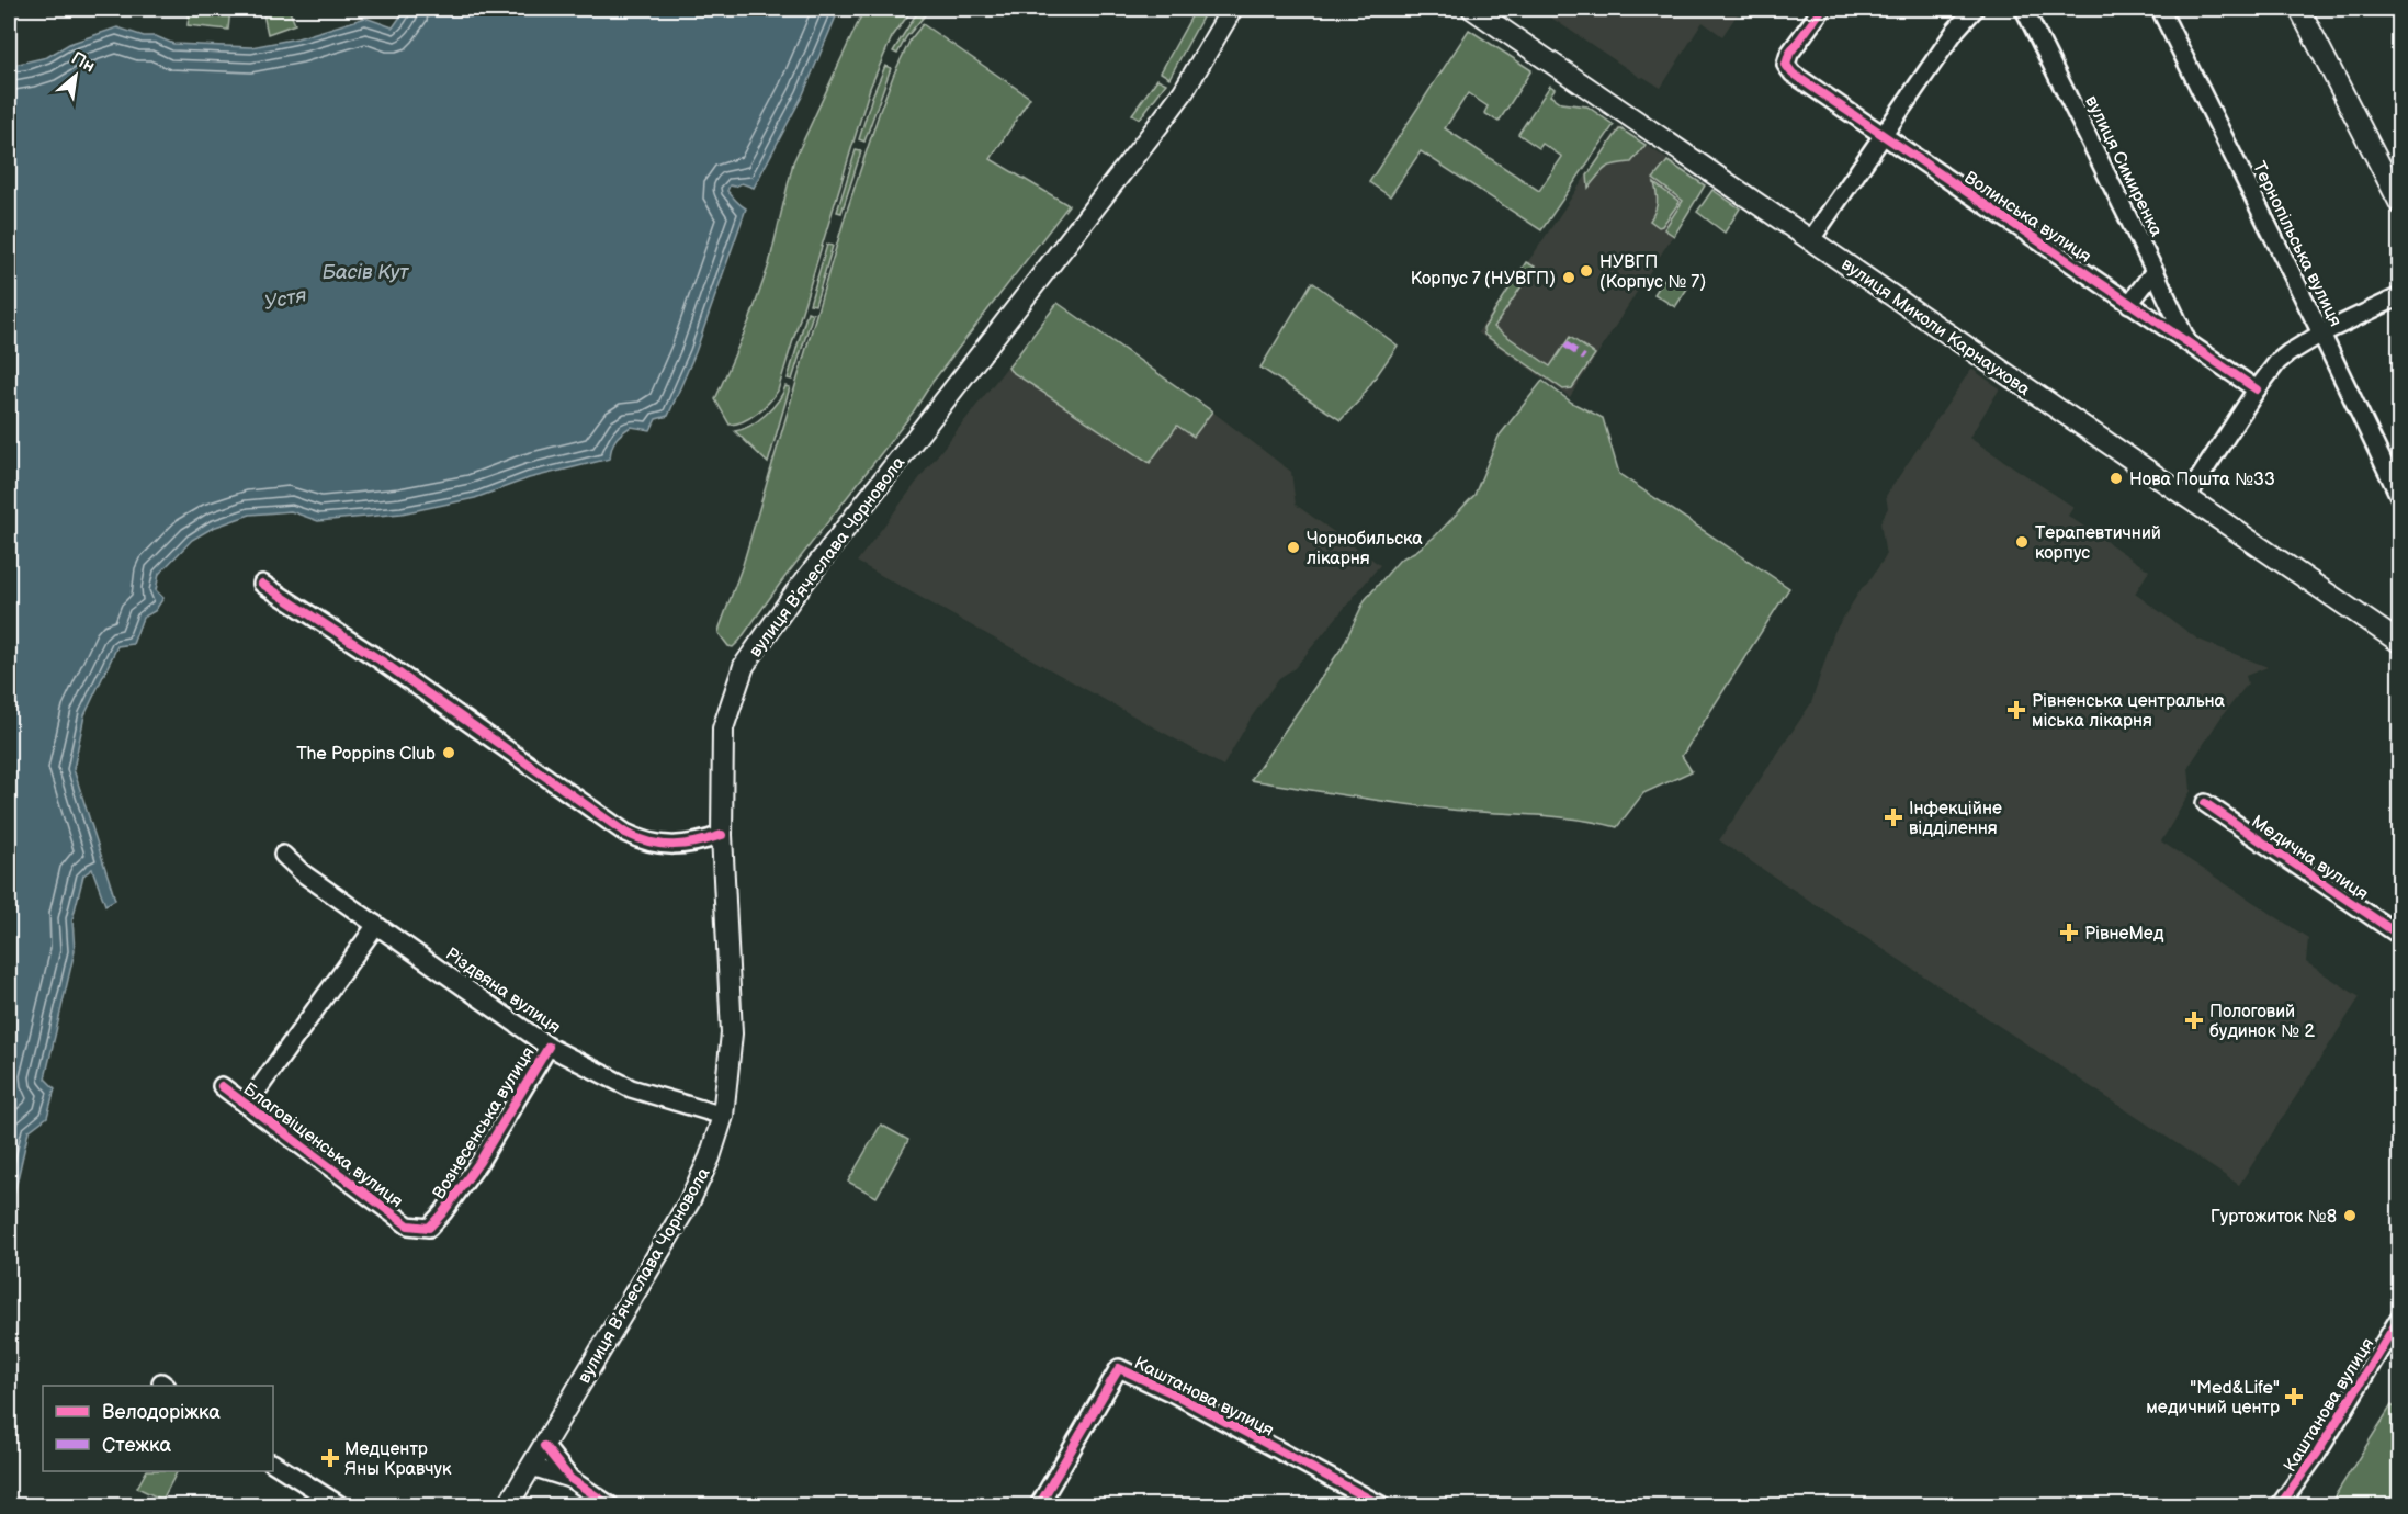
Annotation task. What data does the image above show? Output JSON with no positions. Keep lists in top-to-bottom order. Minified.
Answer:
{"streets":{"main road":["вулиця Миколи Карнаухова","вулиця Вʼячеслава Чорновола"],"street":["вулиця Симиренка","Волинська вулиця","Тернопільська вулиця","Медична вулиця","Різдвяна вулиця","Вознесенська вулиця","Благовіщенська вулиця","Каштанова вулиця"]},"crossings":[["вулиця Симиренка","Волинська вулиця"],["вулиця Вʼячеслава Чорновола","Різдвяна вулиця"],["Різдвяна вулиця","Вознесенська вулиця"],["Вознесенська вулиця","Благовіщенська вулиця"]],"water":["Басів Кут","Устя"],"places":{"other":["НУВГП (Корпус № 7)","Корпус 7 (НУВГП)","Нова Пошта №33","Терапевтичний корпус","Чорнобильска лікарня","The Poppins Club","Гуртожиток №8"],"health":["Рівненська центральна міська лікарня","Інфекційне відділення","РівнеМед","Пологовий будинок № 2","\"Med&Life\" медичний центр","Медцентр Яны Кравчук"]},"legend":["Велодоріжка","Стежка"],"north":"top right"}
